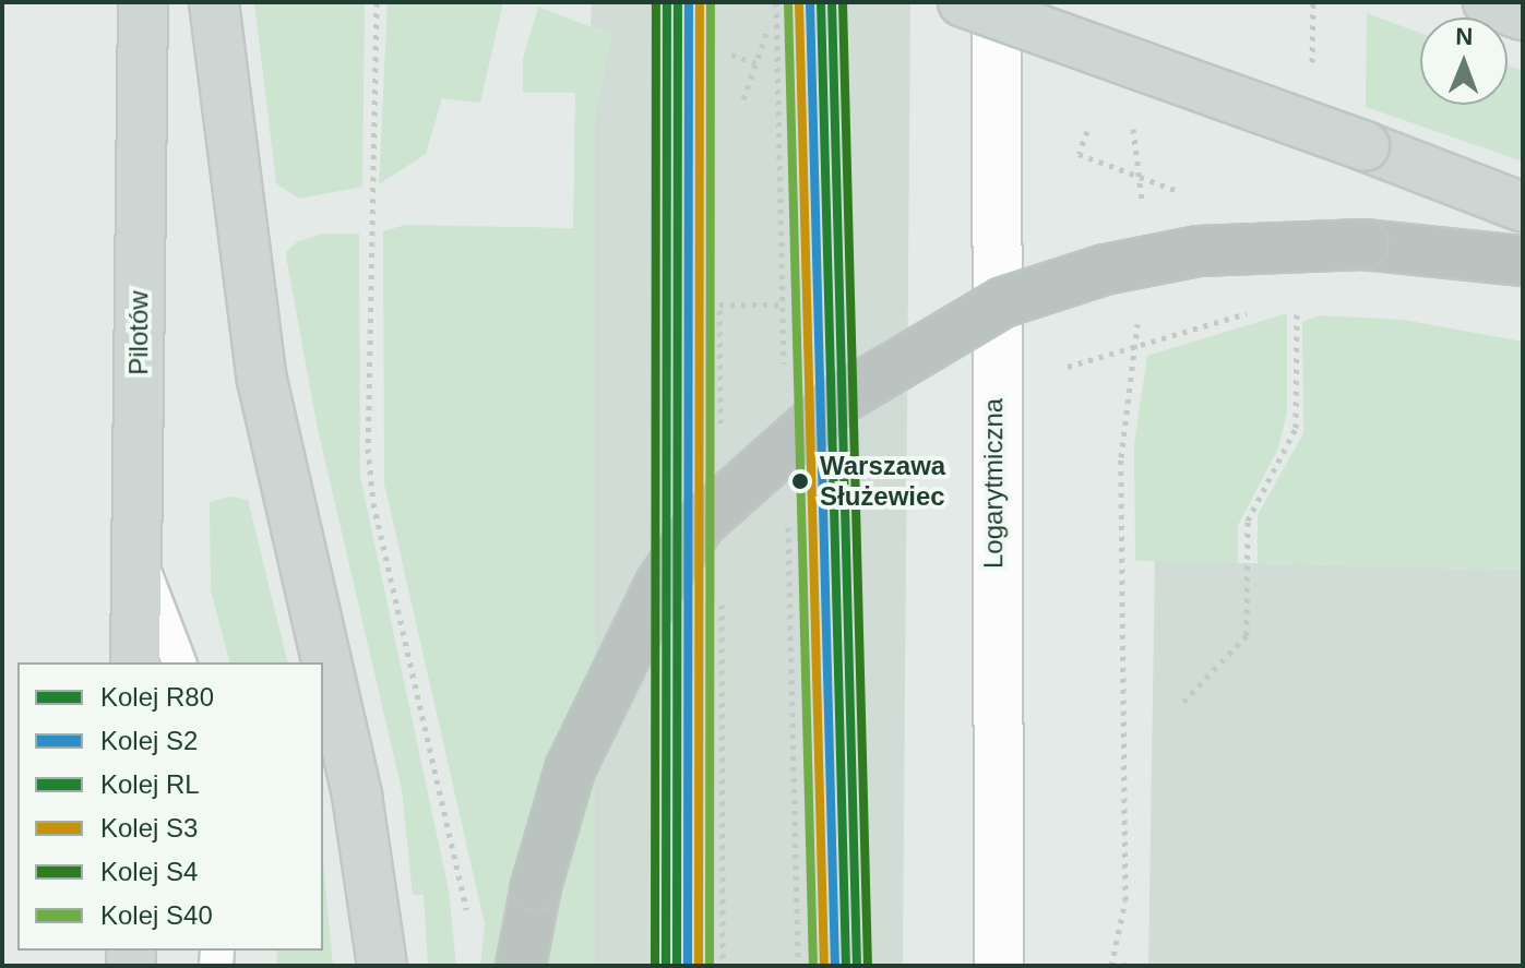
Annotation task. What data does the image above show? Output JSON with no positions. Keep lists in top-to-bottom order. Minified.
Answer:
{"streets":{"main road":["Pilotów"],"street":["Logarytmiczna"]},"places":["Warszawa Służewiec"],"lines":["rail line R80","rail line S2","rail line RL","rail line S3","rail line S4","rail line S40"],"legend":["Kolej R80","Kolej S2","Kolej RL","Kolej S3","Kolej S4","Kolej S40"],"north":"top"}
